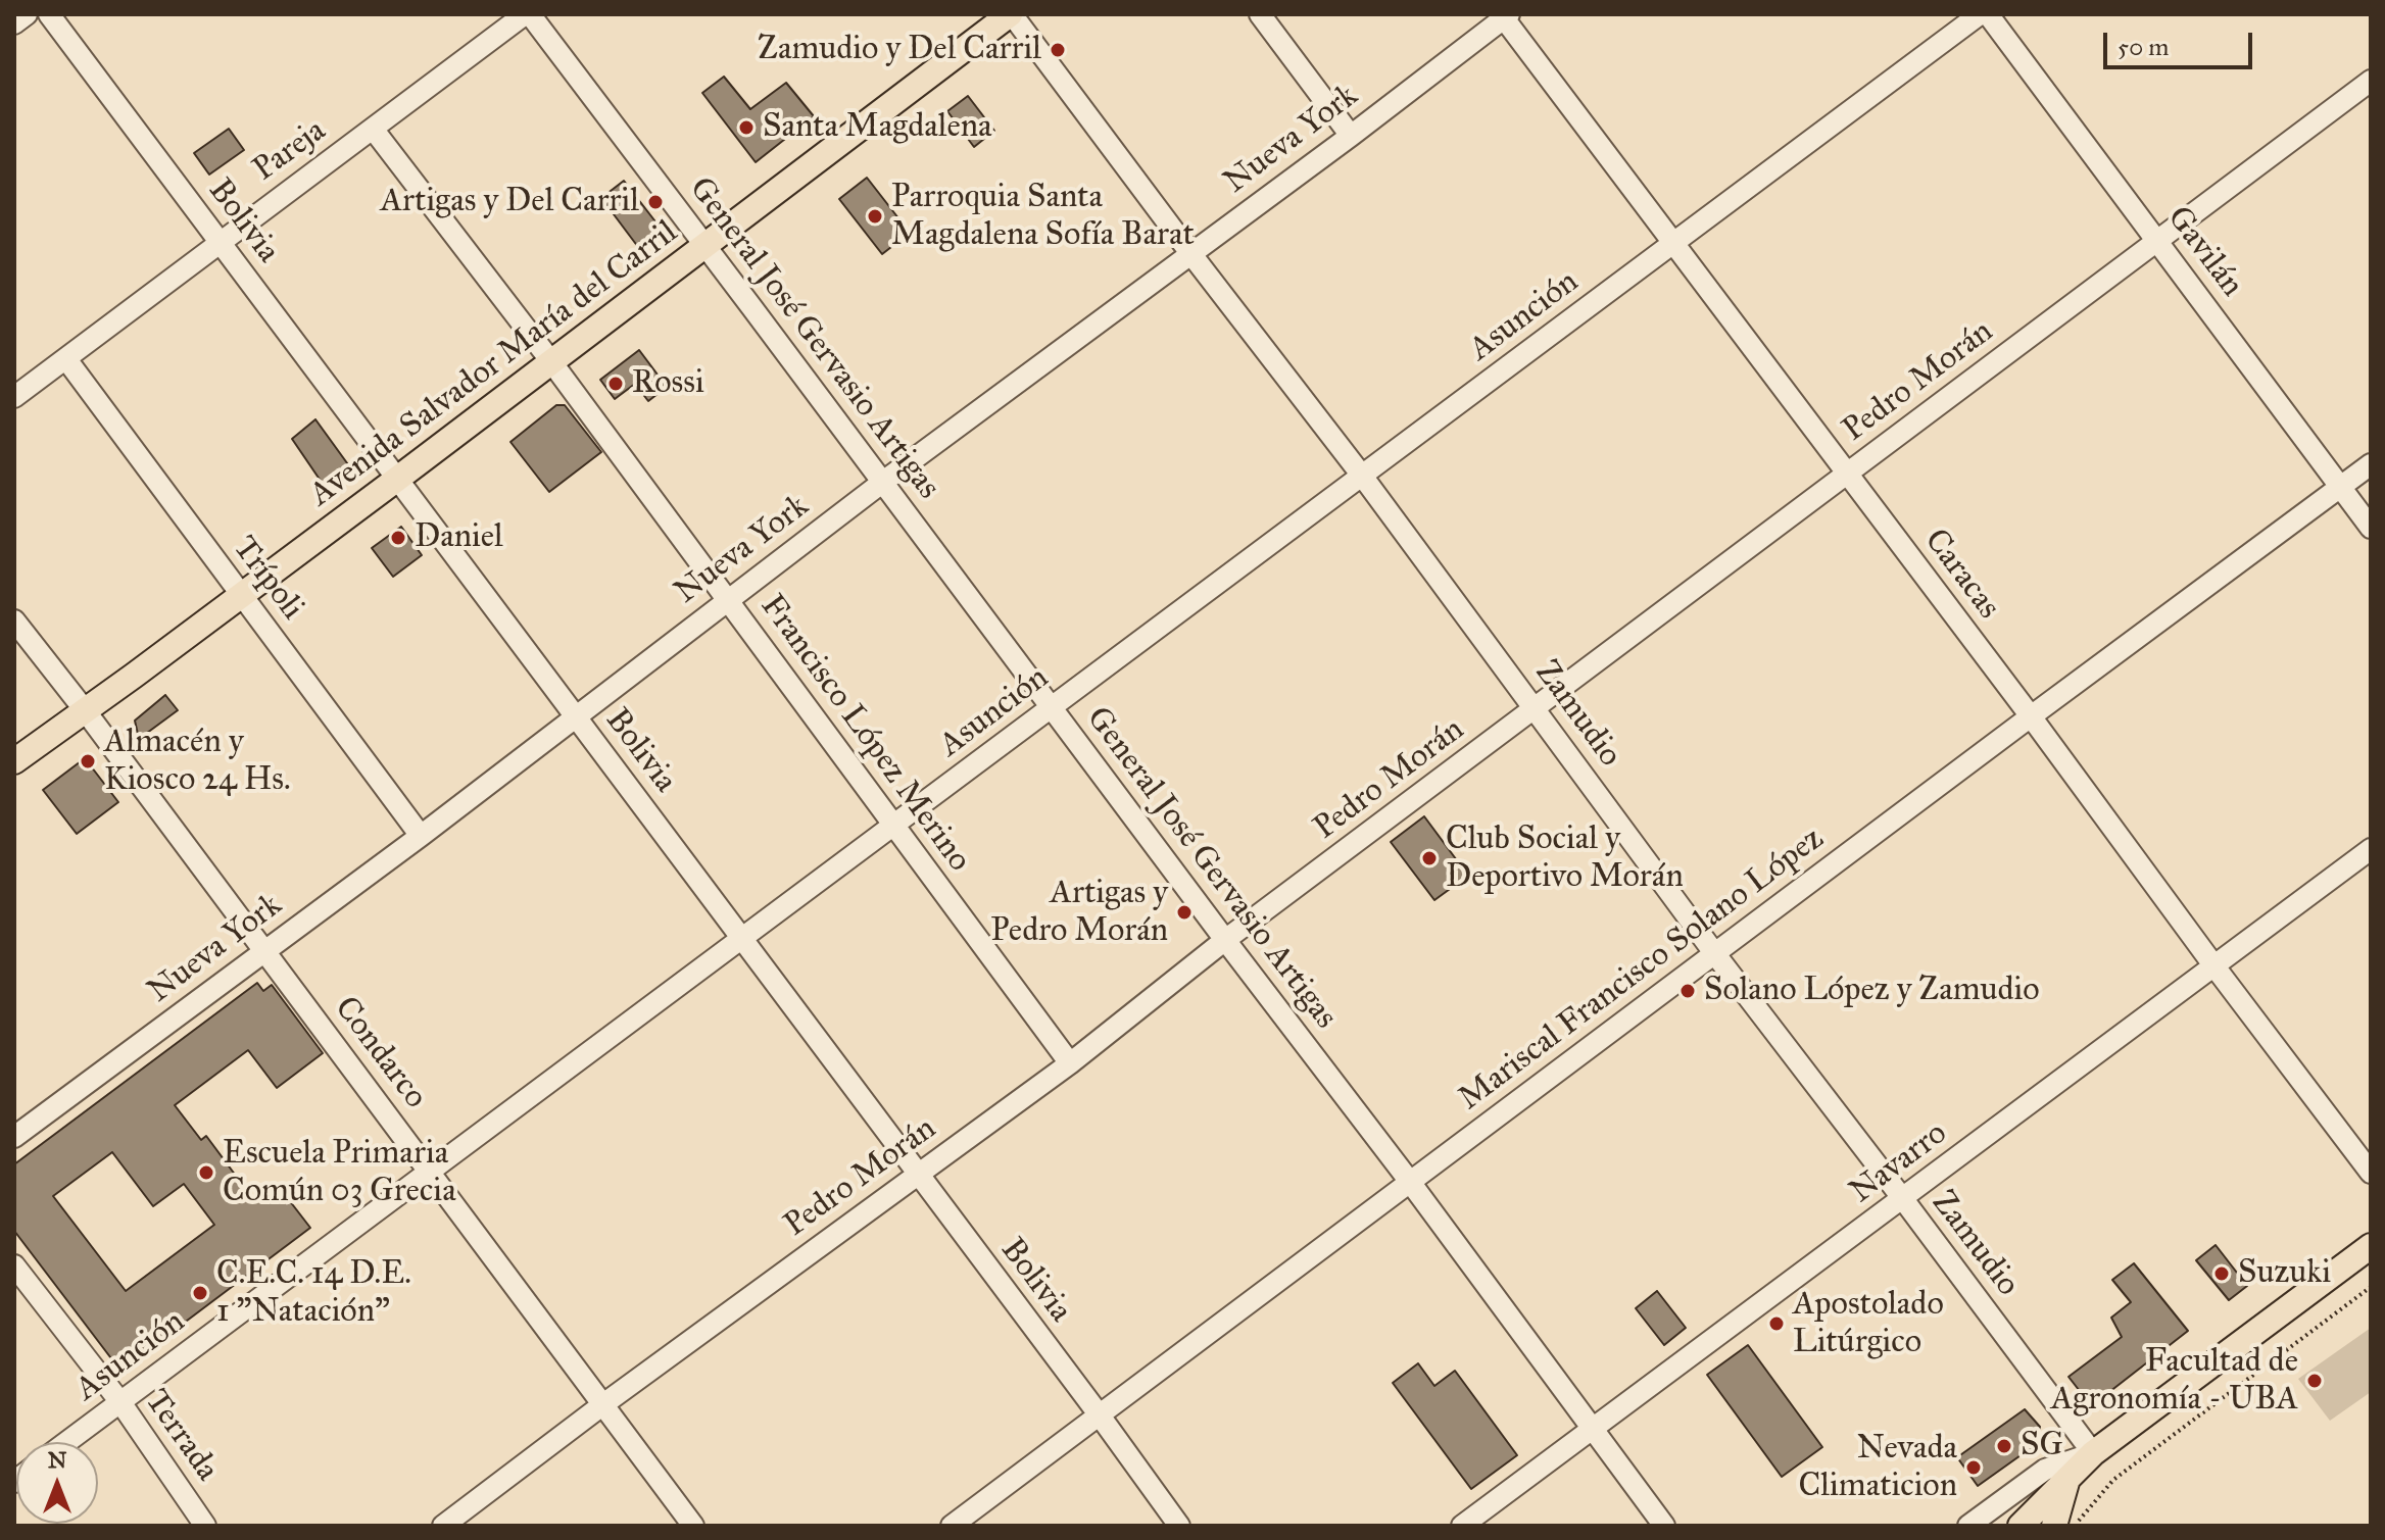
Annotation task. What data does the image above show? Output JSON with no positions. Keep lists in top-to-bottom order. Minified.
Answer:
{"streets":{"main road":["Avenida Salvador María del Carril"],"street":["Nueva York","Pareja","Bolivia","Gavilán","Asunción","General José Gervasio Artigas","Pedro Morán","Caracas","Trípoli","Zamudio","Francisco López Merino","Mariscal Francisco Solano López","Condarco","Navarro","Terrada"]},"crossings":[["Nueva York","Bolivia"],["Nueva York","General José Gervasio Artigas"],["Nueva York","Caracas"],["Nueva York","Trípoli"],["Nueva York","Zamudio"],["Nueva York","Francisco López Merino"],["Nueva York","Condarco"],["Pareja","Bolivia"],["Pareja","General José Gervasio Artigas"],["Pareja","Trípoli"],["Pareja","Francisco López Merino"],["Bolivia","Asunción"],["Bolivia","Avenida Salvador María del Carril"],["Bolivia","Pedro Morán"],["Bolivia","Mariscal Francisco Solano López"],["Gavilán","Pedro Morán"],["Gavilán","Mariscal Francisco Solano López"],["Asunción","General José Gervasio Artigas"],["Asunción","Caracas"],["Asunción","Zamudio"],["Asunción","Francisco López Merino"],["Asunción","Condarco"],["Asunción","Terrada"],["General José Gervasio Artigas","Avenida Salvador María del Carril"],["General José Gervasio Artigas","Pedro Morán"],["General José Gervasio Artigas","Mariscal Francisco Solano López"],["General José Gervasio Artigas","Navarro"],["Avenida Salvador María del Carril","Trípoli"],["Avenida Salvador María del Carril","Zamudio"],["Avenida Salvador María del Carril","Francisco López Merino"],["Avenida Salvador María del Carril","Condarco"],["Pedro Morán","Caracas"],["Pedro Morán","Zamudio"],["Pedro Morán","Francisco López Merino"],["Pedro Morán","Condarco"],["Caracas","Mariscal Francisco Solano López"],["Caracas","Navarro"],["Zamudio","Mariscal Francisco Solano López"],["Zamudio","Navarro"]],"places":["Zamudio y Del Carril","Santa Magdalena","Artigas y Del Carril","Parroquia Santa Magdalena Sofía Barat","Rossi","Daniel","Almacén y Kiosco 24 Hs.","Club Social y Deportivo Morán","Artigas y Pedro Morán","Solano López y Zamudio","Escuela Primaria Común 03 Grecia","Suzuki","C.E.C. 14 D.E. 1 \"Natación\"","Apostolado Litúrgico","Facultad de Agronomía - UBA","SG","Nevada Climaticion"],"scale_bar":"50 m","north":"top"}
